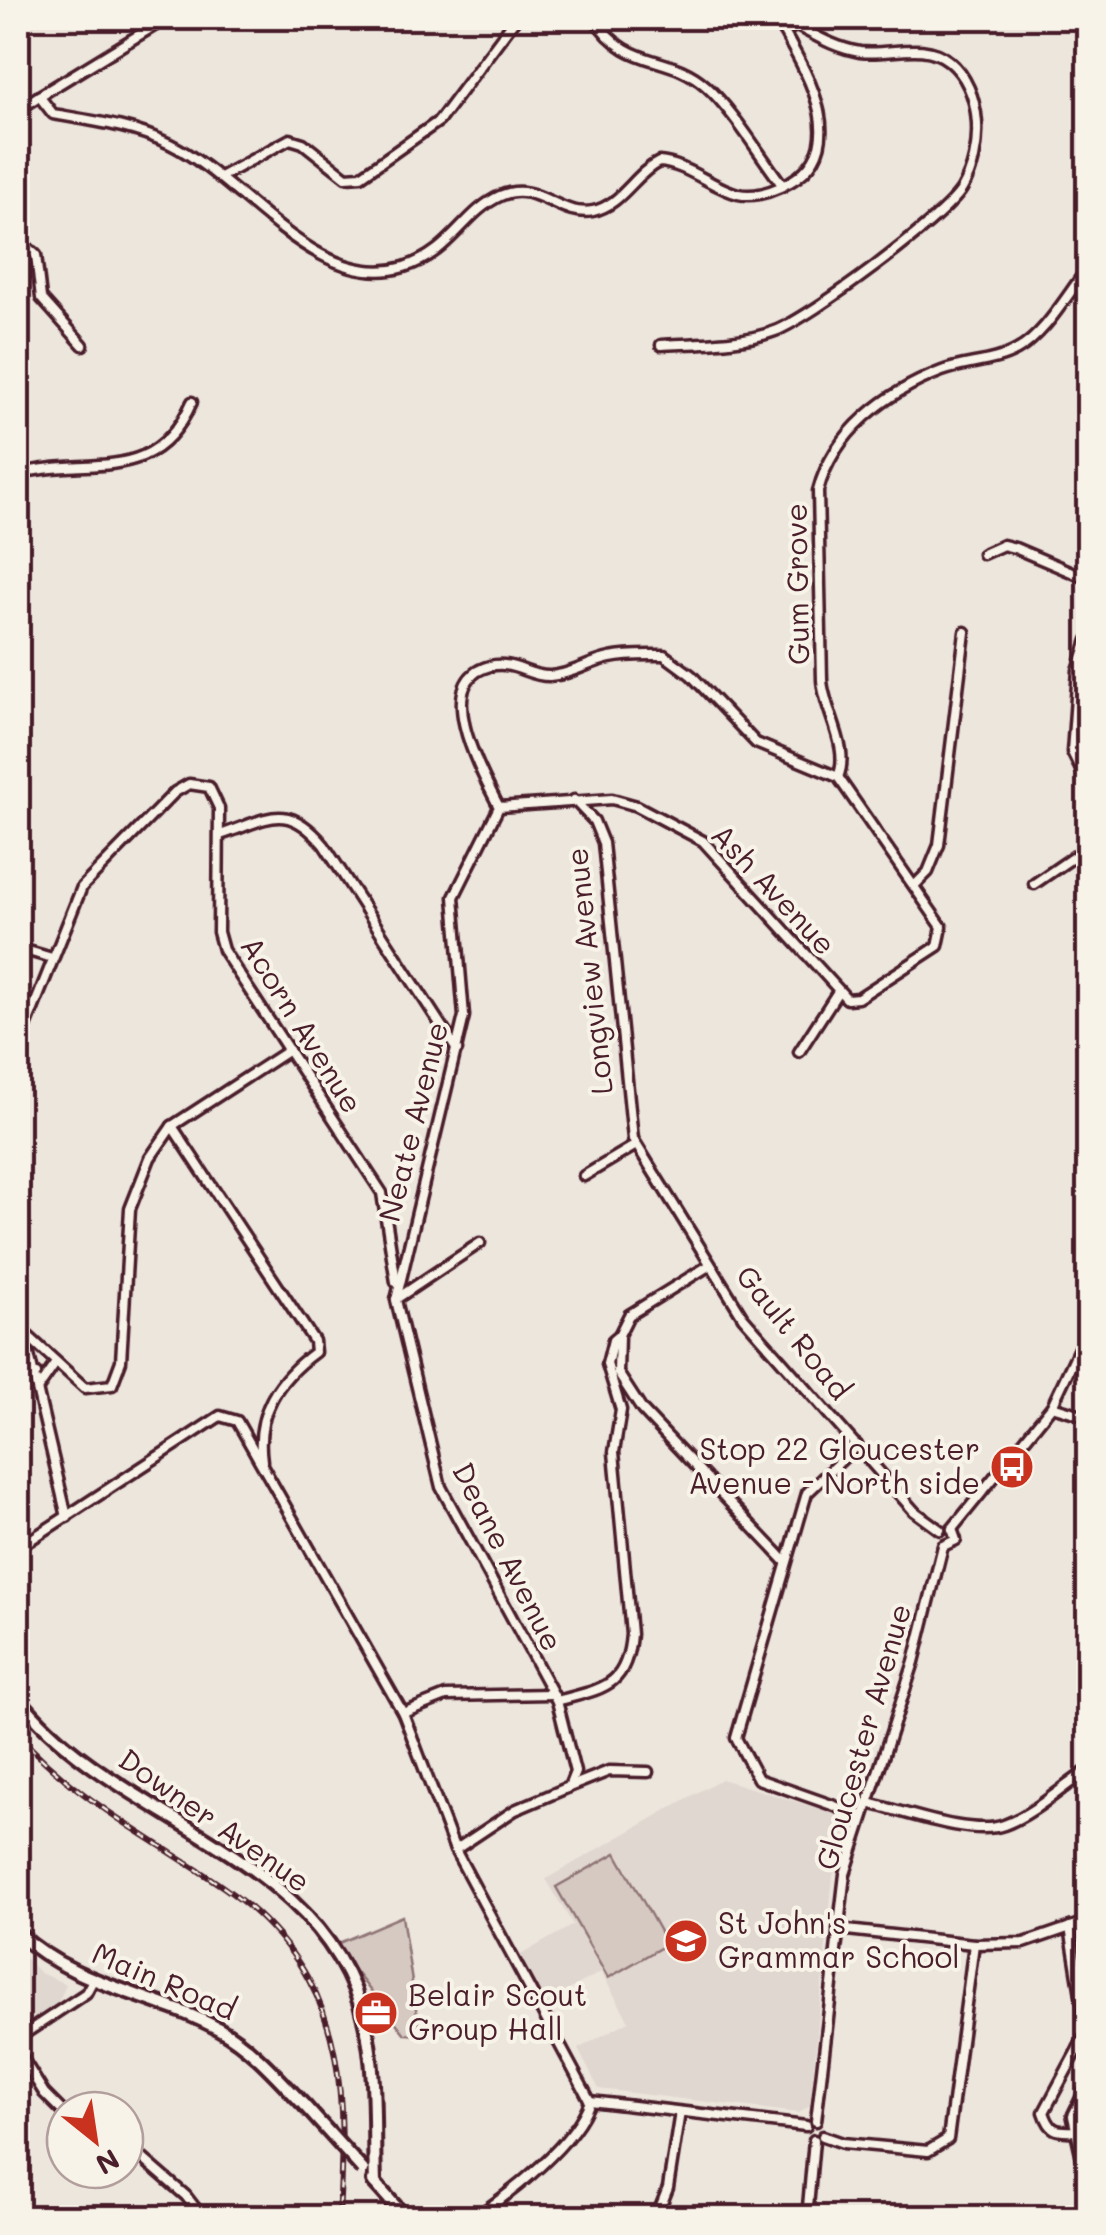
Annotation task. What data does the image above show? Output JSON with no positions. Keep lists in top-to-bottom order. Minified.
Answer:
{"streets":{"street":["Gum Grove","Ash Avenue","Longview Avenue","Acorn Avenue","Neate Avenue","Gault Road","Deane Avenue","Gloucester Avenue","Downer Avenue","Main Road"]},"crossings":[["Ash Avenue","Longview Avenue"],["Ash Avenue","Neate Avenue"],["Longview Avenue","Gault Road"],["Acorn Avenue","Neate Avenue"],["Acorn Avenue","Deane Avenue"],["Neate Avenue","Deane Avenue"],["Downer Avenue","Main Road"]],"places":{"bus stop":["Stop 22 Gloucester Avenue - North side"],"school or university":["St John's Grammar School"],"office":["Belair Scout Group Hall"]},"north":"bottom right"}
